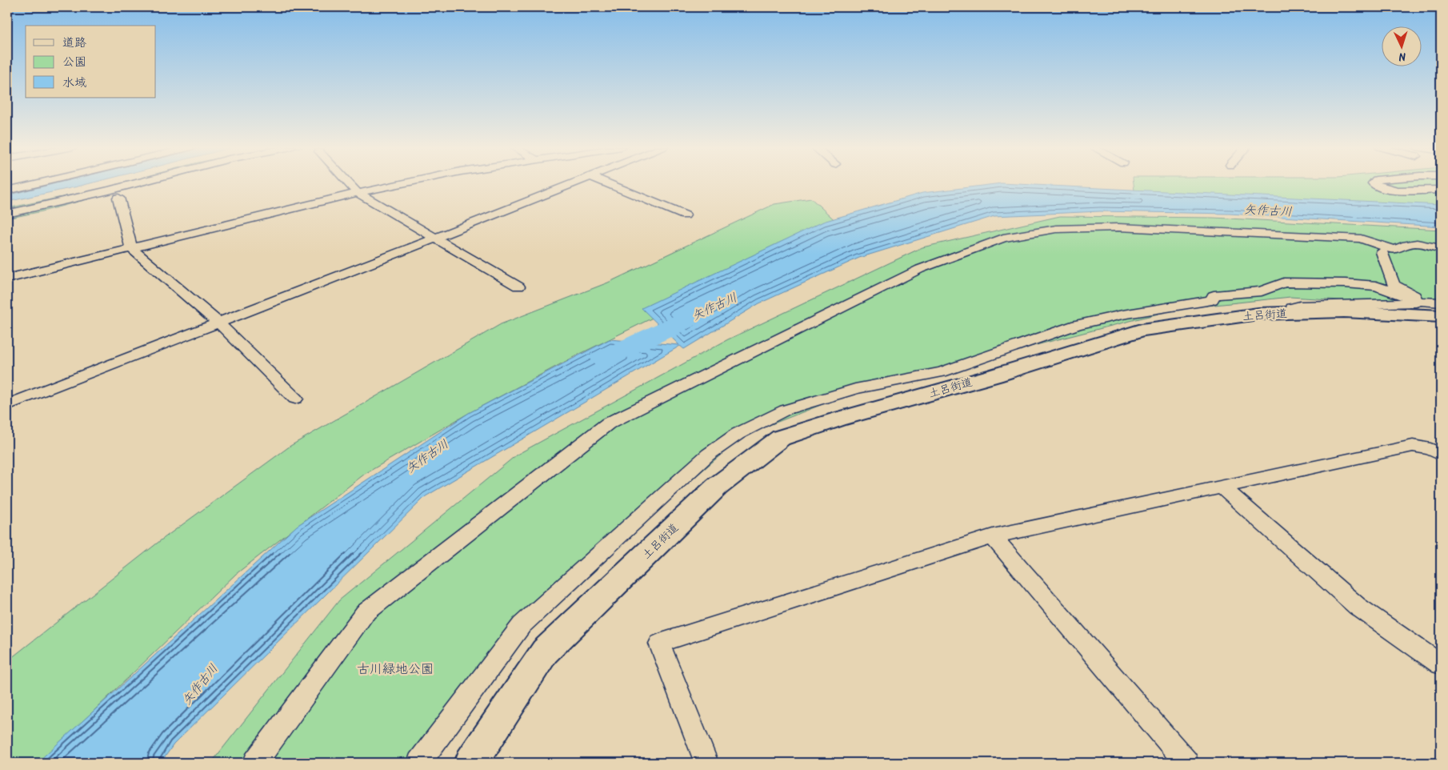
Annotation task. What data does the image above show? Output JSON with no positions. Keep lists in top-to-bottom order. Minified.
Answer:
{"streets":{"street":["土呂街道"]},"water":["矢作古川"],"parks":["古川緑地公園"],"legend":["道路","公園","水域"],"north":"bottom"}
